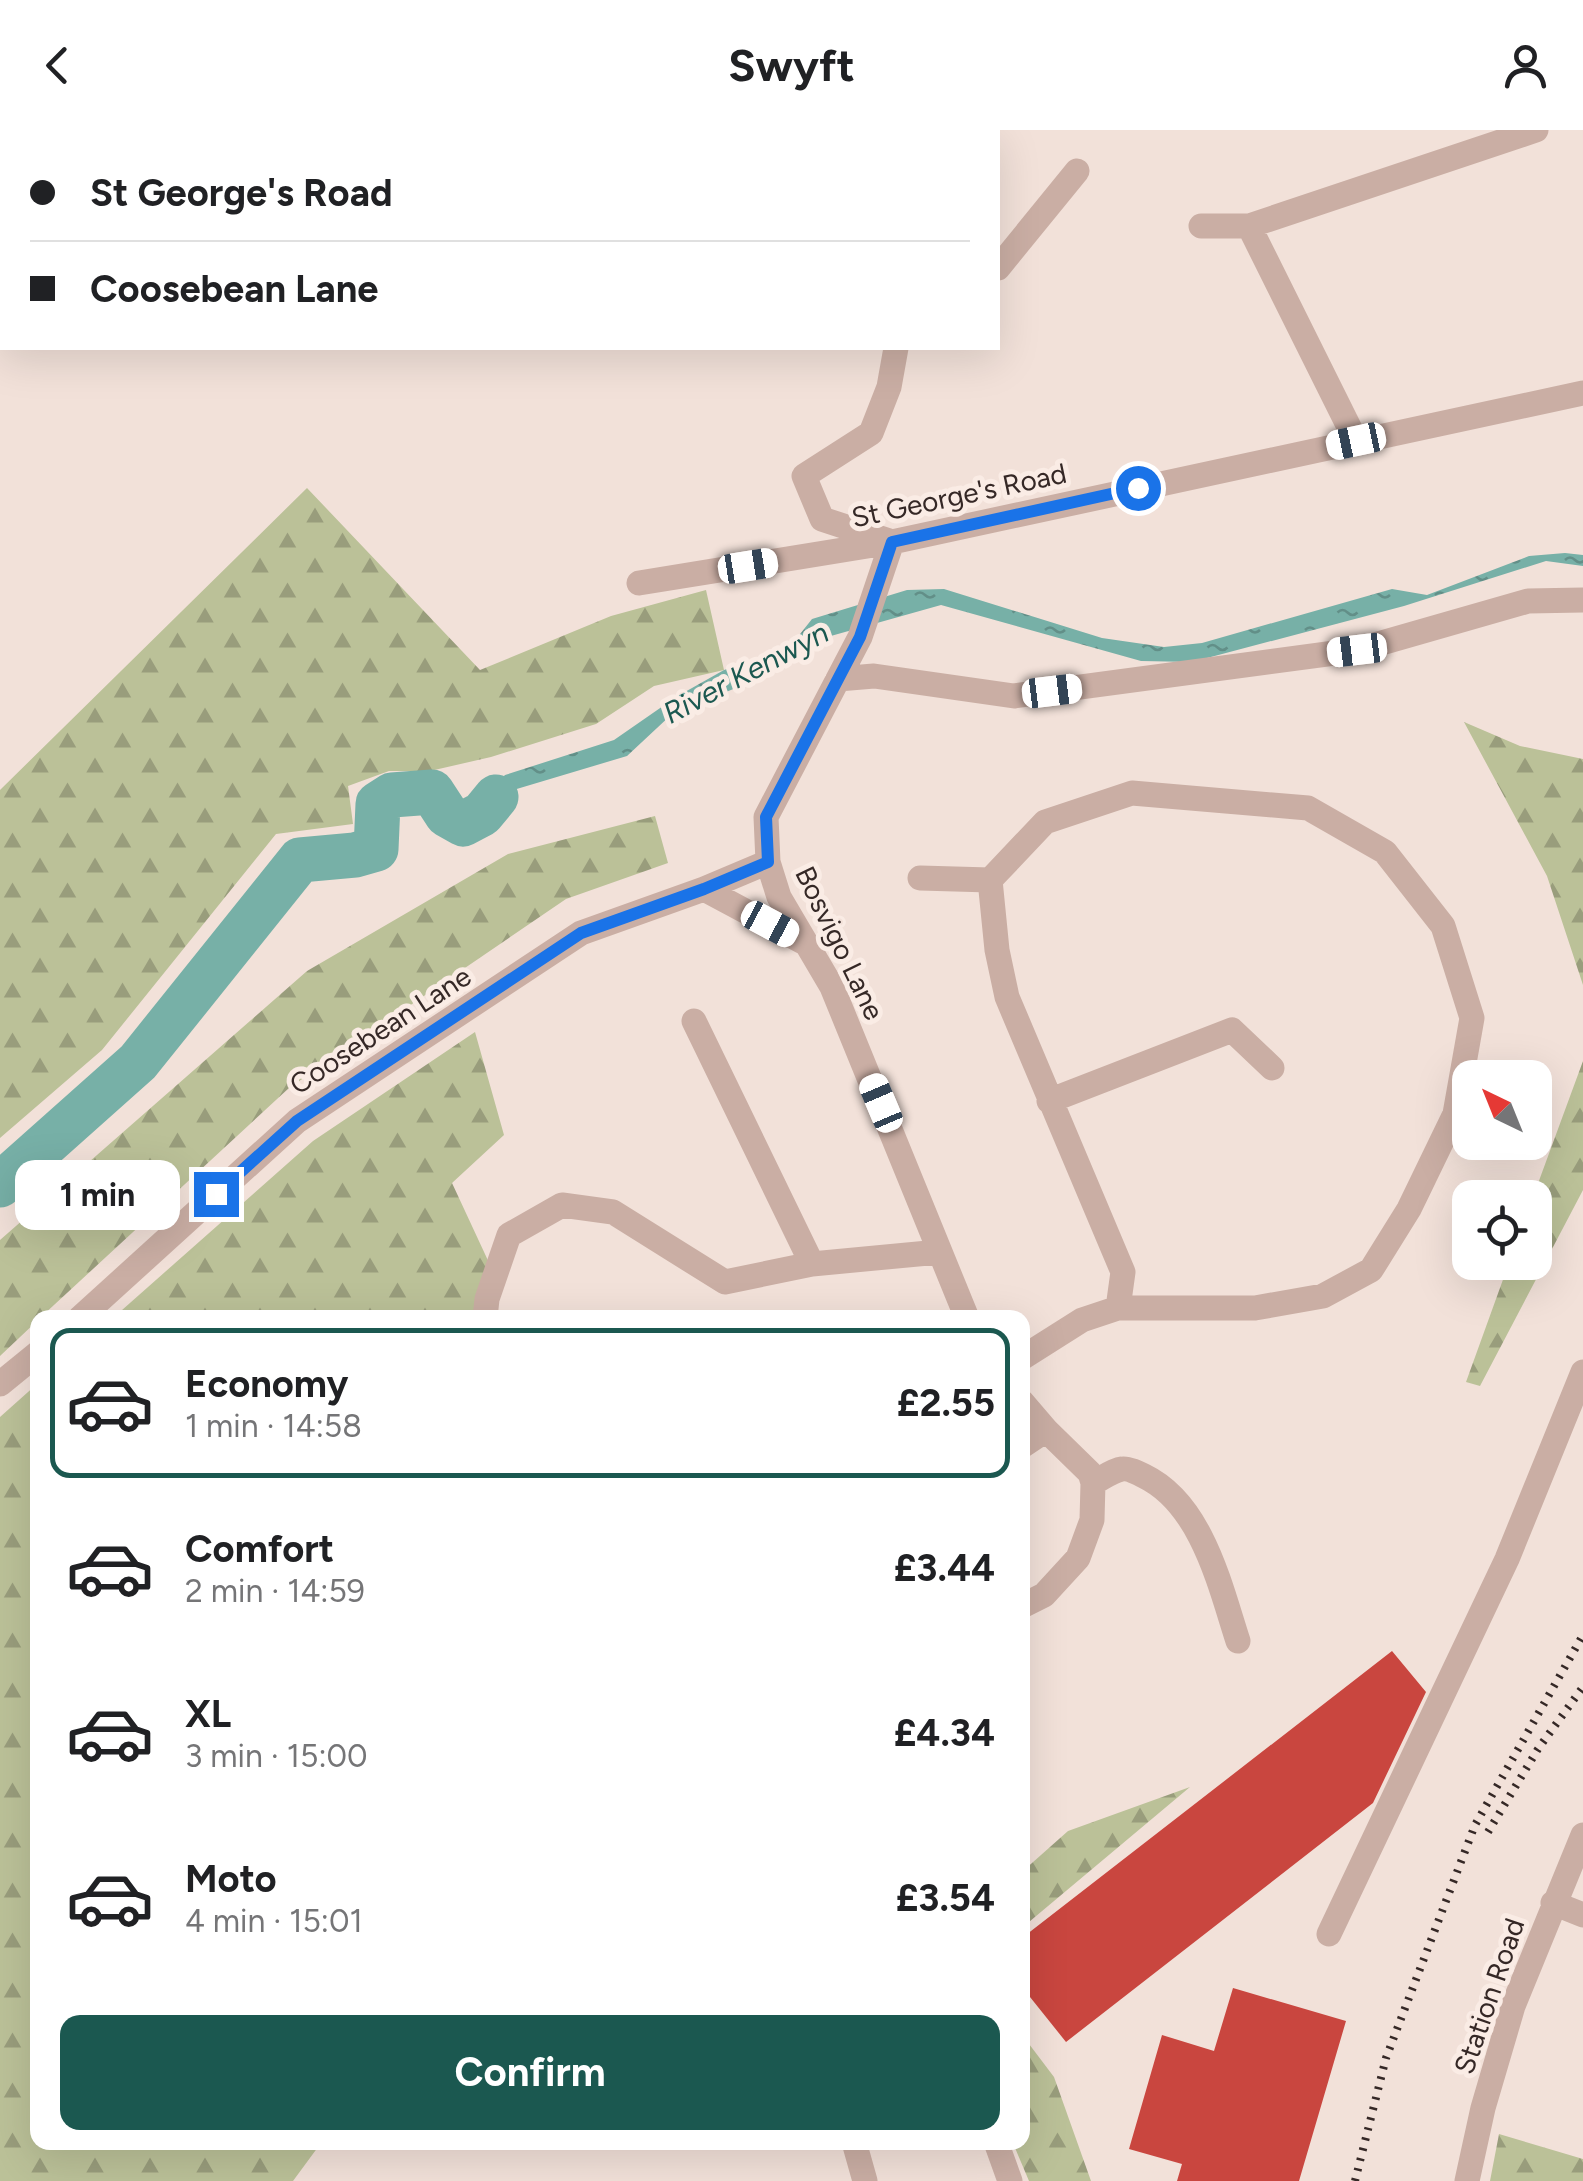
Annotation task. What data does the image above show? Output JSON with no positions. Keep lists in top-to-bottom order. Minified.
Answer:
{"streets":{"street":["St George's Road","Bosvigo Lane","Coosebean Lane","Station Road"]},"crossings":[["St George's Road","Bosvigo Lane"],["Bosvigo Lane","Coosebean Lane"]],"water":["River Kenwyn"],"north":"top left","page":{"header":"Swyft","banner":["St George's Road","Coosebean Lane"],"bubble":"1 min","list":[{"name":"Economy","note":"1 min · 14:58","value":"£2.55"},{"name":"Comfort","note":"2 min · 14:59","value":"£3.44"},{"name":"XL","note":"3 min · 15:00","value":"£4.34"},{"name":"Moto","note":"4 min · 15:01","value":"£3.54"}],"buttons":"Confirm"}}
